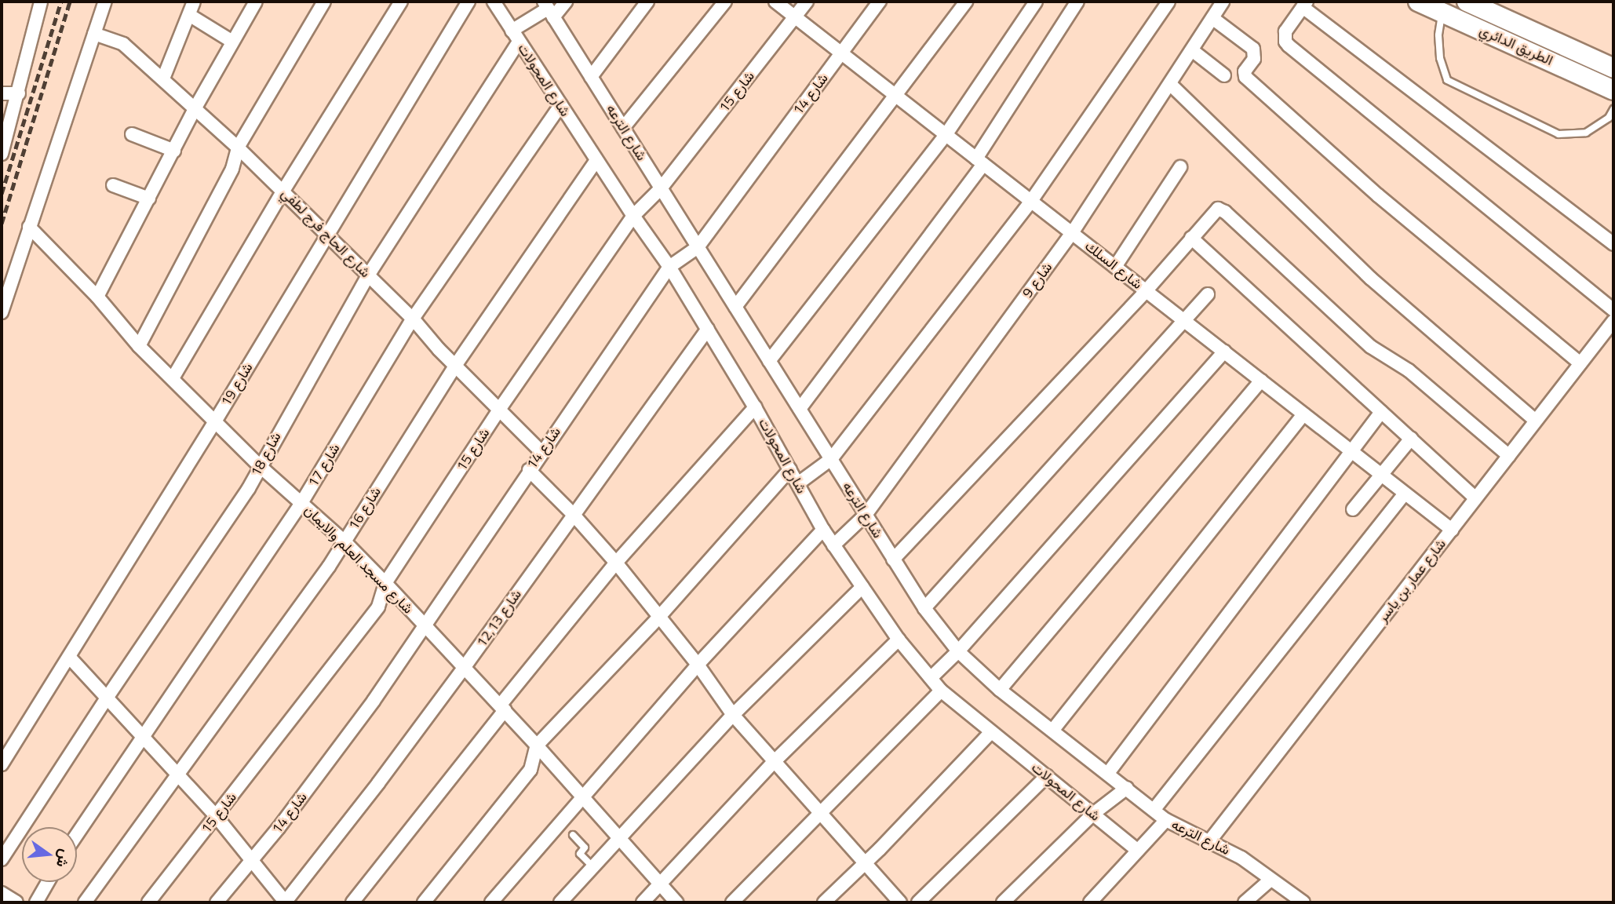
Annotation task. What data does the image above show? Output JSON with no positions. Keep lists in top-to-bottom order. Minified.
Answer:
{"streets":{"main road":["الطريق الدائري"],"street":["شارع المحولات","شارع 15","شارع 14","شارع الترعه","شارع الحاج فرج لطفي","شارع السلك","شارع 9","شارع 19","شارع 18","شارع 17","شارع 16","شارع مسجد العلم والايمان","شارع عمار بن ياسر","شارع 12,13"]},"crossings":[["شارع المحولات","شارع 15"],["شارع المحولات","شارع 14"],["شارع المحولات","شارع 9"],["شارع المحولات","شارع 18"],["شارع المحولات","شارع 17"],["شارع المحولات","شارع 16"],["شارع المحولات","شارع 12,13"],["شارع 15","شارع الترعه"],["شارع 15","شارع الحاج فرج لطفي"],["شارع 15","شارع السلك"],["شارع 15","شارع مسجد العلم والايمان"],["شارع 14","شارع الترعه"],["شارع 14","شارع الحاج فرج لطفي"],["شارع 14","شارع السلك"],["شارع 14","شارع مسجد العلم والايمان"],["شارع الترعه","شارع 9"],["شارع الترعه","شارع عمار بن ياسر"],["شارع الحاج فرج لطفي","شارع 19"],["شارع الحاج فرج لطفي","شارع 18"],["شارع الحاج فرج لطفي","شارع 17"],["شارع الحاج فرج لطفي","شارع 16"],["شارع السلك","شارع 9"],["شارع السلك","شارع عمار بن ياسر"],["شارع 19","شارع مسجد العلم والايمان"],["شارع 18","شارع مسجد العلم والايمان"],["شارع 17","شارع مسجد العلم والايمان"],["شارع 16","شارع مسجد العلم والايمان"],["شارع مسجد العلم والايمان","شارع 12,13"]],"north":"right"}
